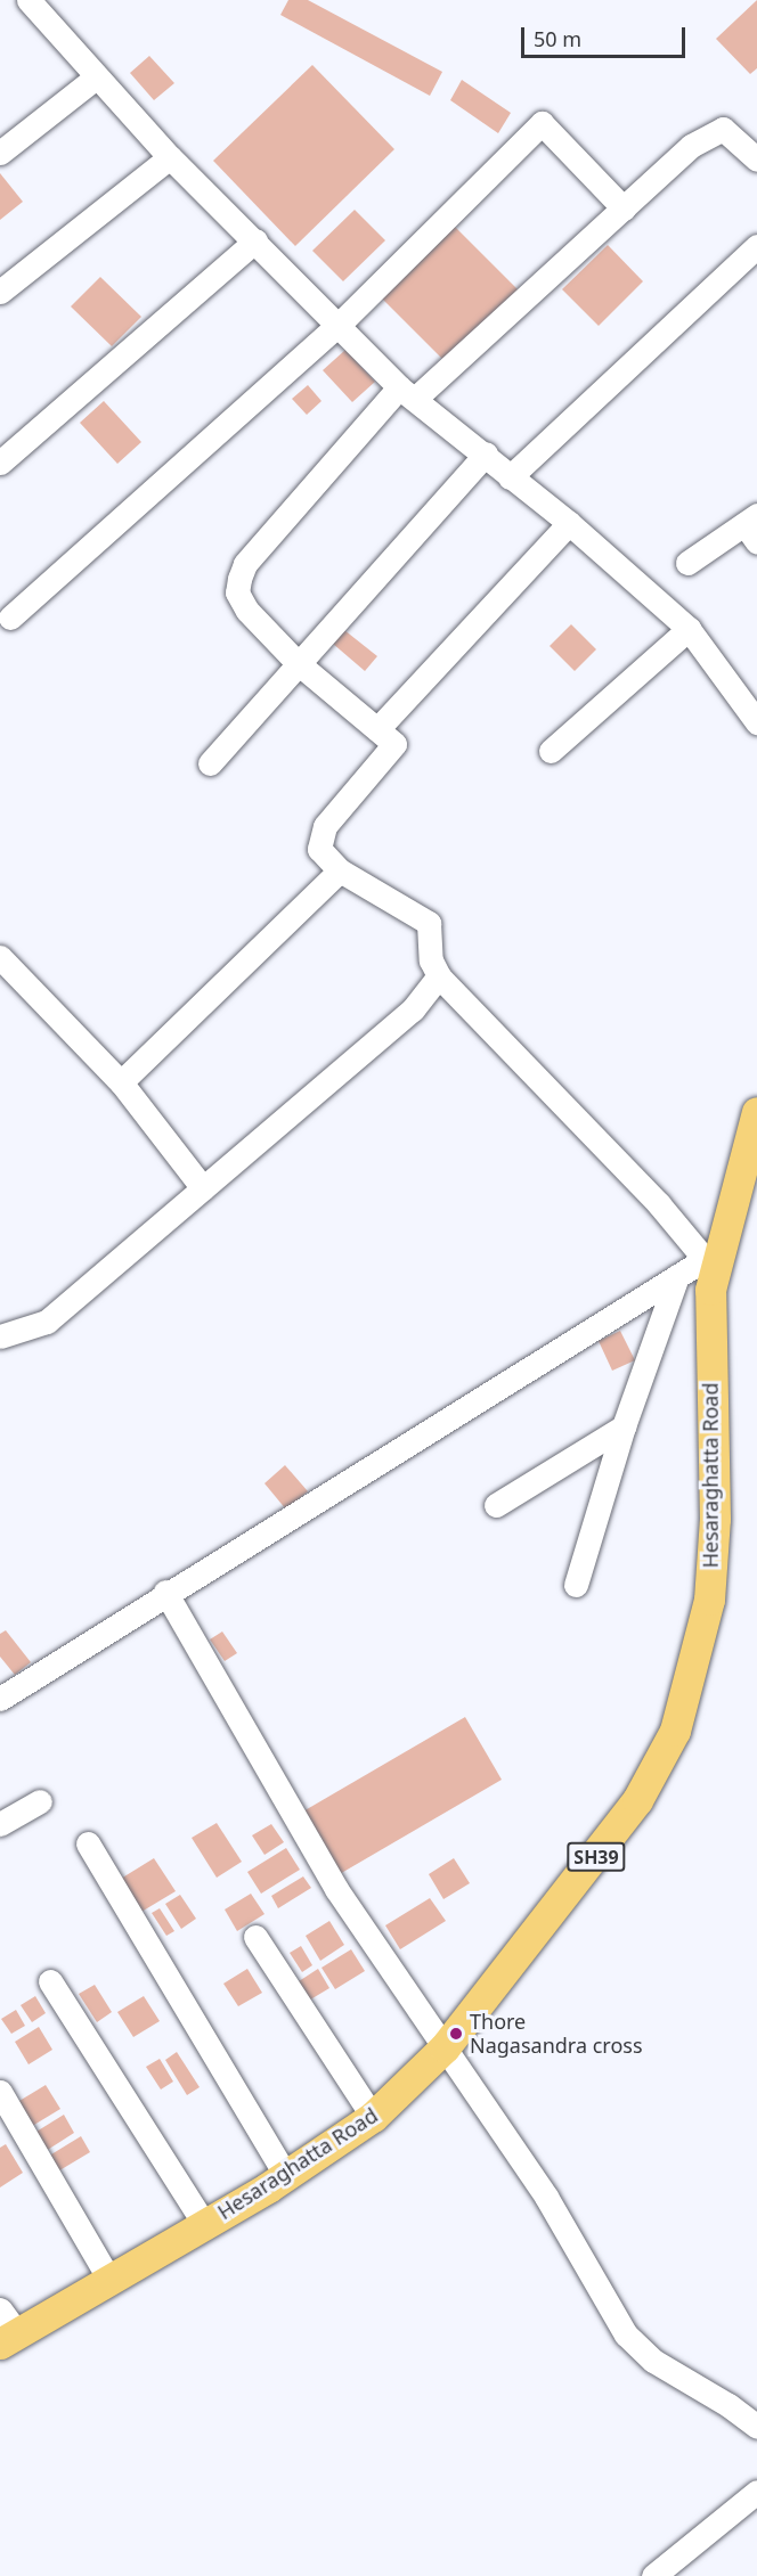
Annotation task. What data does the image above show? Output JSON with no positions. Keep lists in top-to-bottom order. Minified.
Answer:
{"streets":{"main road":["Hesaraghatta Road","SH39"]},"places":["Thore Nagasandra cross"],"scale_bar":"50 m"}
